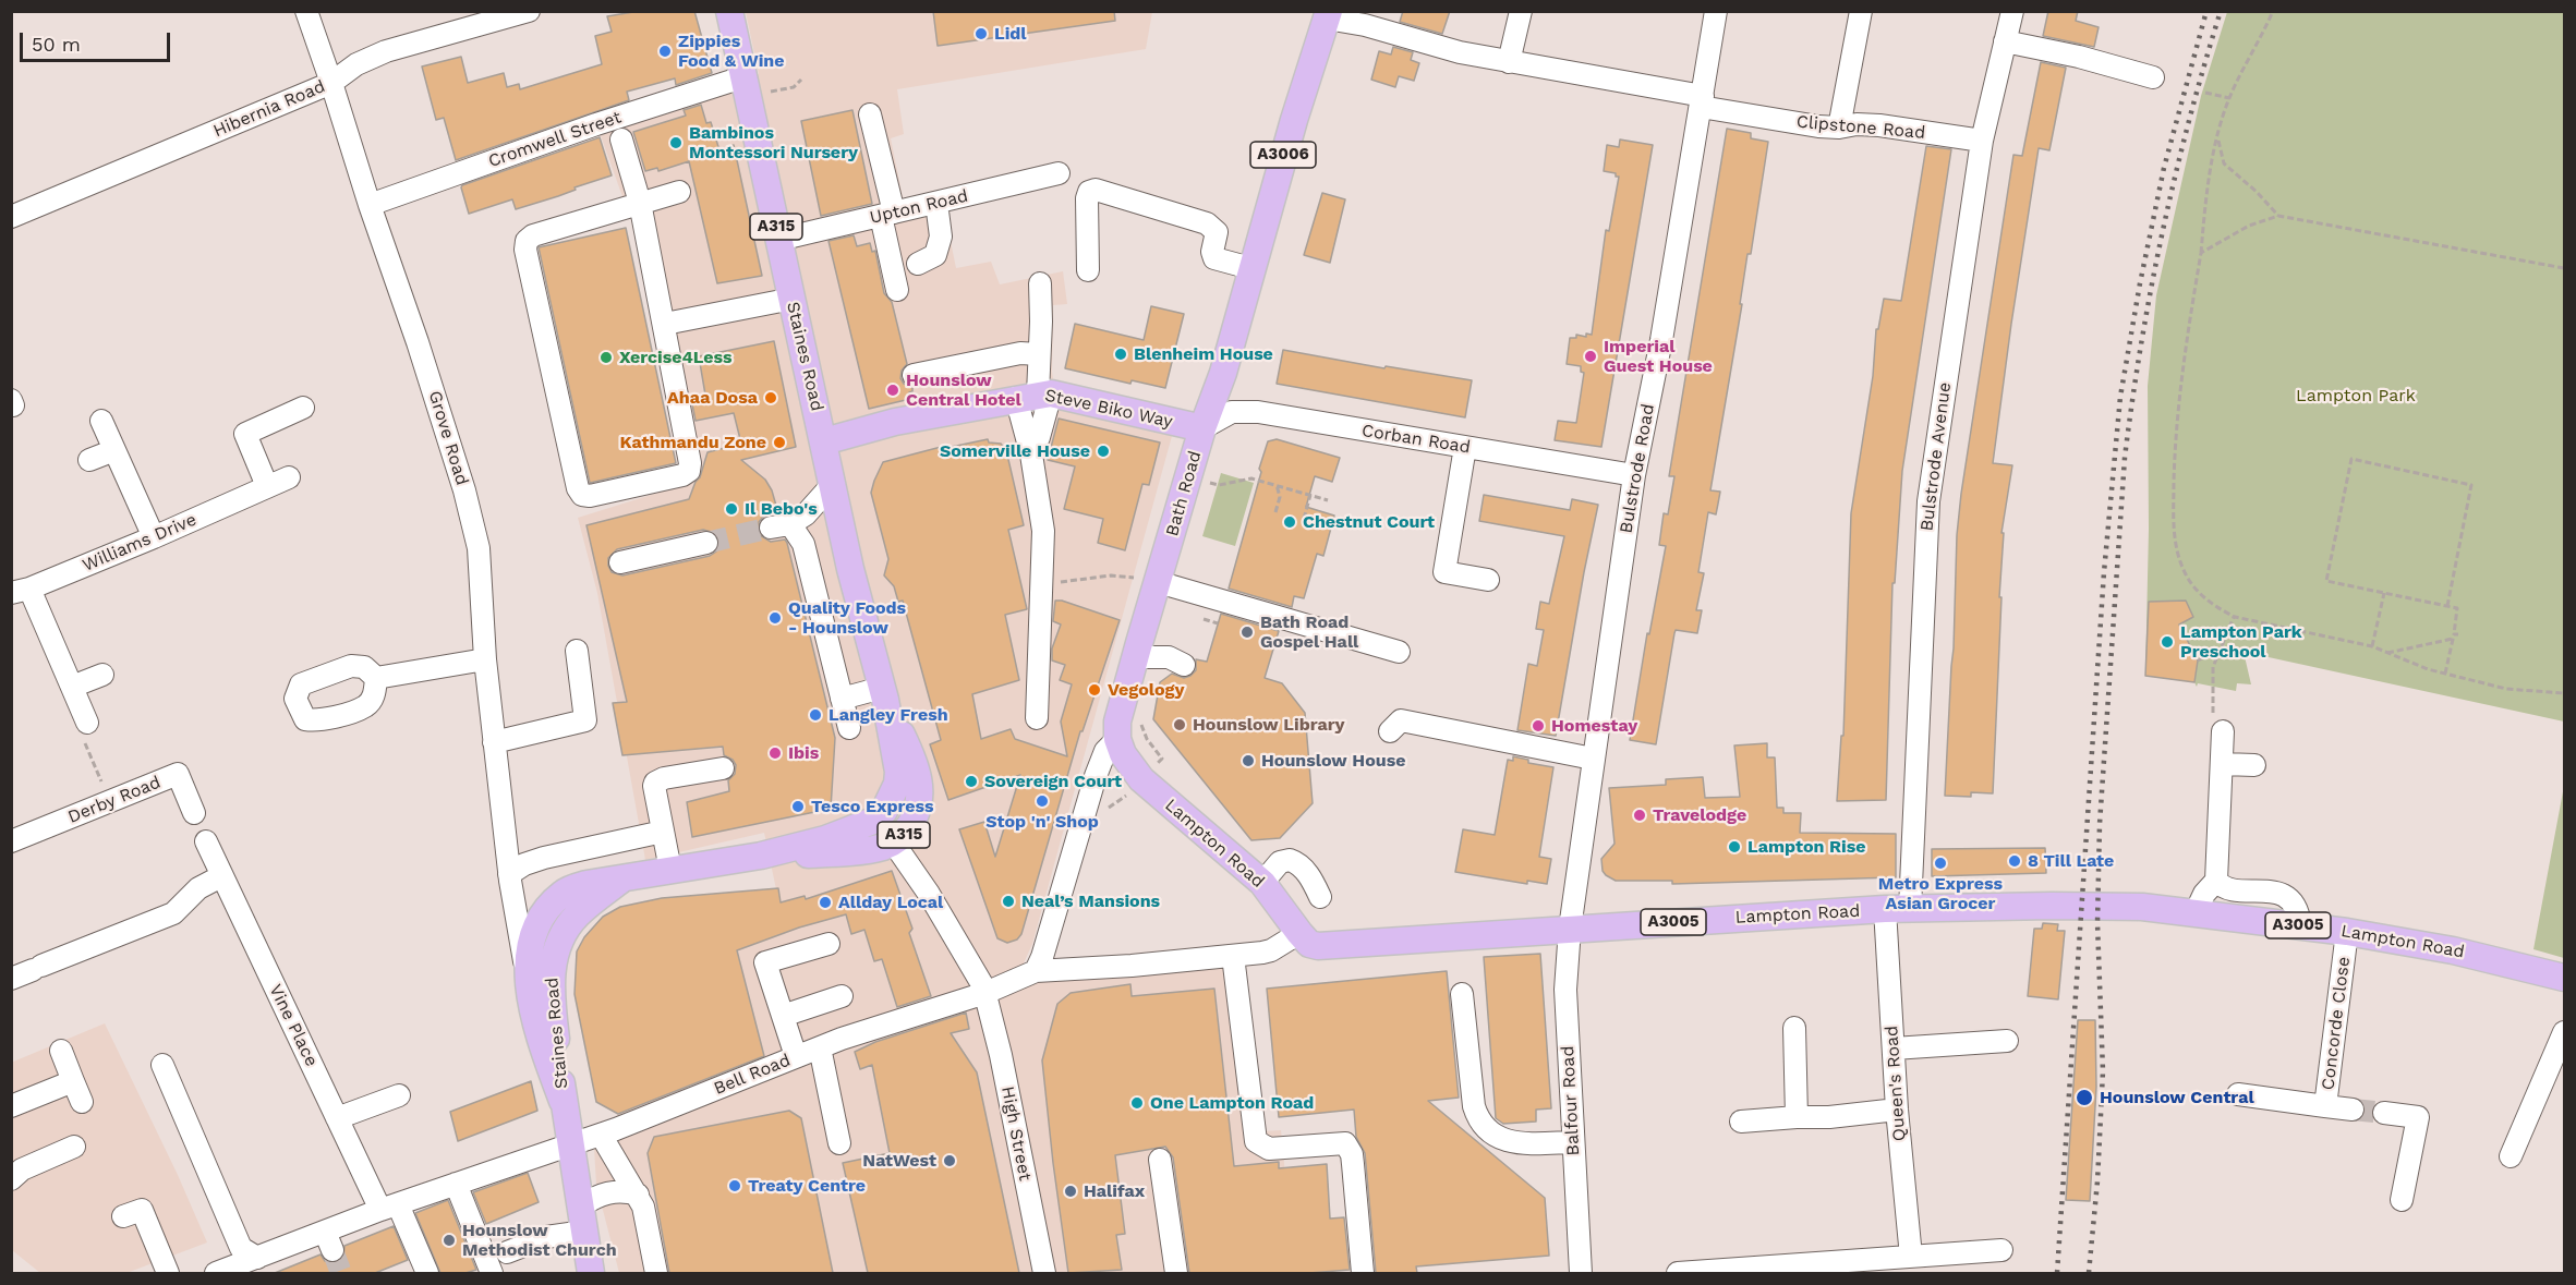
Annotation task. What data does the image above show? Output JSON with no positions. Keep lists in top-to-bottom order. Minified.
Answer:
{"streets":{"main road":["A3006","A315","Staines Road","Steve Biko Way","Bath Road","Lampton Road","A3005"],"street":["Hibernia Road","Clipstone Road","Cromwell Street","Upton Road","Grove Road","Corban Road","Bulstrode Avenue","Bulstrode Road","Williams Drive","Derby Road","Concorde Close","Vine Place","Bell Road","Queen's Road","Balfour Road","High Street"]},"crossings":[["Hibernia Road","Grove Road"],["Clipstone Road","Bulstrode Avenue"],["Clipstone Road","Bulstrode Road"],["Clipstone Road","Bath Road"],["Cromwell Street","Staines Road"],["Cromwell Street","Grove Road"],["Upton Road","Staines Road"],["A315","Staines Road"],["A315","Bell Road"],["Staines Road","Steve Biko Way"],["Staines Road","Grove Road"],["Staines Road","Bell Road"],["Steve Biko Way","Corban Road"],["Steve Biko Way","Bath Road"],["Corban Road","Bulstrode Road"],["Corban Road","Bath Road"],["Bulstrode Avenue","Lampton Road"],["Bulstrode Avenue","Queen's Road"],["Bulstrode Road","Lampton Road"],["Bulstrode Road","Balfour Road"],["Bath Road","Lampton Road"],["Bath Road","Bell Road"],["Lampton Road","Concorde Close"],["Lampton Road","Bell Road"],["Lampton Road","Queen's Road"],["Lampton Road","Balfour Road"],["Vine Place","Bell Road"],["Bell Road","High Street"]],"parks":["Lampton Park"],"places":["Lidl","Zippies Food & Wine","Bambinos Montessori Nursery","Blenheim House","Imperial Guest House","Xercise4Less","Hounslow Central Hotel","Ahaa Dosa","Kathmandu Zone","Somerville House","Il Bebo's","Chestnut Court","Quality Foods - Hounslow","Bath Road Gospel Hall","Lampton Park Preschool","Vegology","Langley Fresh","Hounslow Library","Homestay","Ibis","Hounslow House","Sovereign Court","Stop 'n' Shop","Tesco Express","Travelodge","Lampton Rise","8 Till Late","Metro Express Asian Grocer","Neal’s Mansions","Allday Local","Hounslow Central","One Lampton Road","NatWest","Treaty Centre","Halifax","Hounslow Methodist Church"],"scale_bar":"50 m"}
